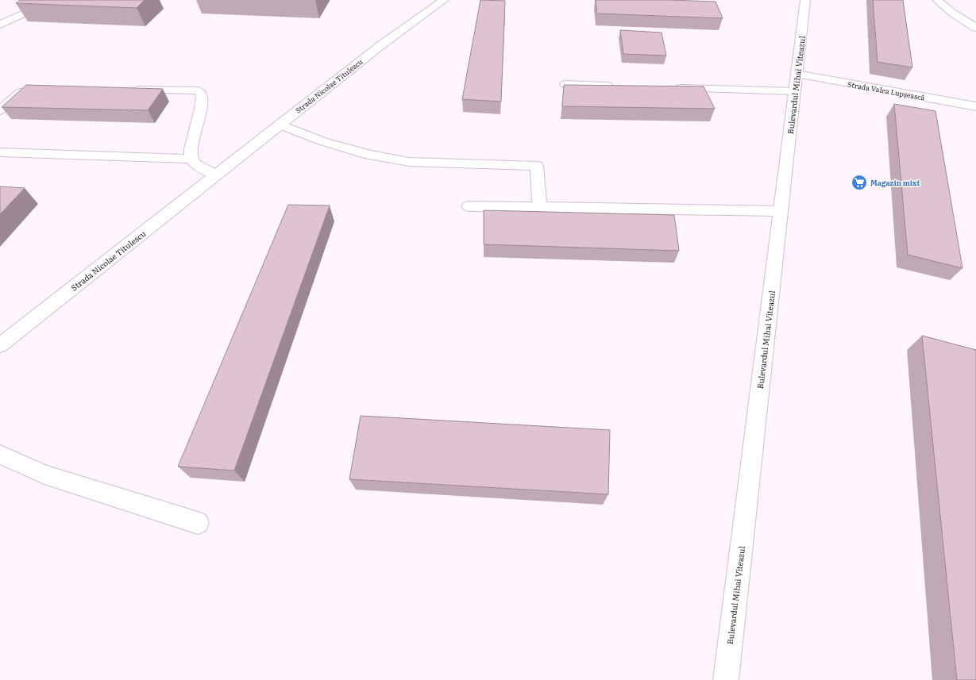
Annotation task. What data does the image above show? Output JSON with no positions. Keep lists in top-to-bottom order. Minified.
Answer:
{"streets":{"street":["Bulevardul Mihai Viteazul","Strada Nicolae Titulescu","Strada Valea Lupșească"]},"crossings":[["Bulevardul Mihai Viteazul","Strada Valea Lupșească"]],"places":{"supermarket":["Magazin mixt"]}}
